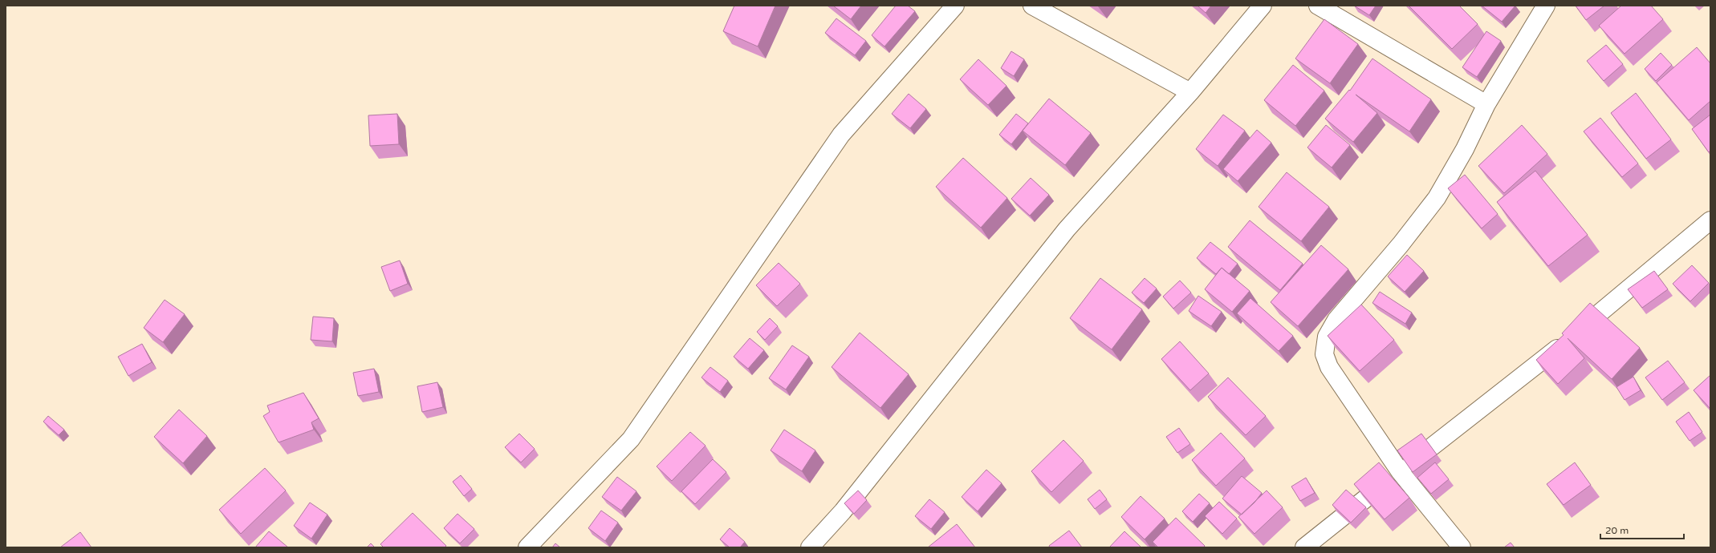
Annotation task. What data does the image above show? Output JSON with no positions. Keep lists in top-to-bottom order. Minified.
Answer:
{"scale_bar":"20 m"}
